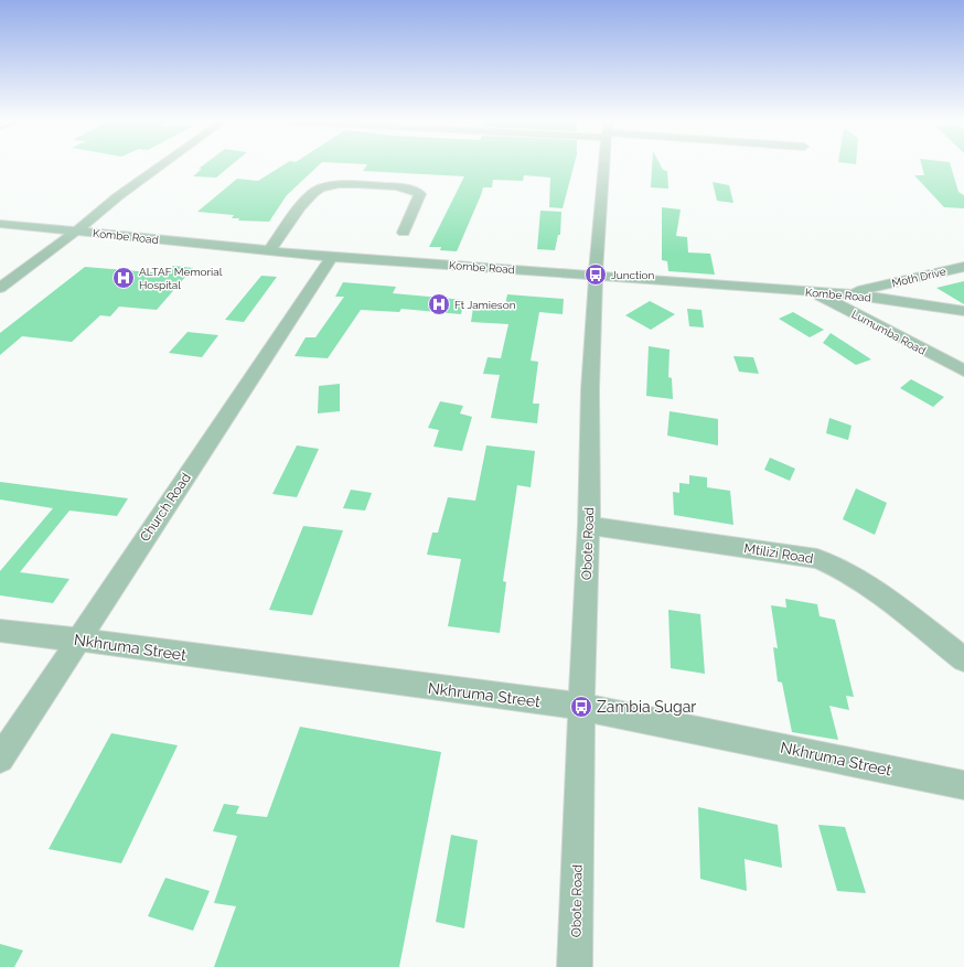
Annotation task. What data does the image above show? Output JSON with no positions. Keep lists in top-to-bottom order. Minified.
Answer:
{"streets":{"street":["Kombe Road","Moth Drive","Lumumba Road","Church Road","Obote Road","Mtilizi Road","Nkhruma Street"]},"crossings":[["Kombe Road","Moth Drive"],["Kombe Road","Lumumba Road"],["Kombe Road","Church Road"],["Kombe Road","Obote Road"],["Church Road","Nkhruma Street"],["Obote Road","Mtilizi Road"],["Obote Road","Nkhruma Street"]],"places":{"bus stop":["Junction","Zambia Sugar"],"hospital":["ALTAF Memorial Hospital","Ft Jamieson"]}}
